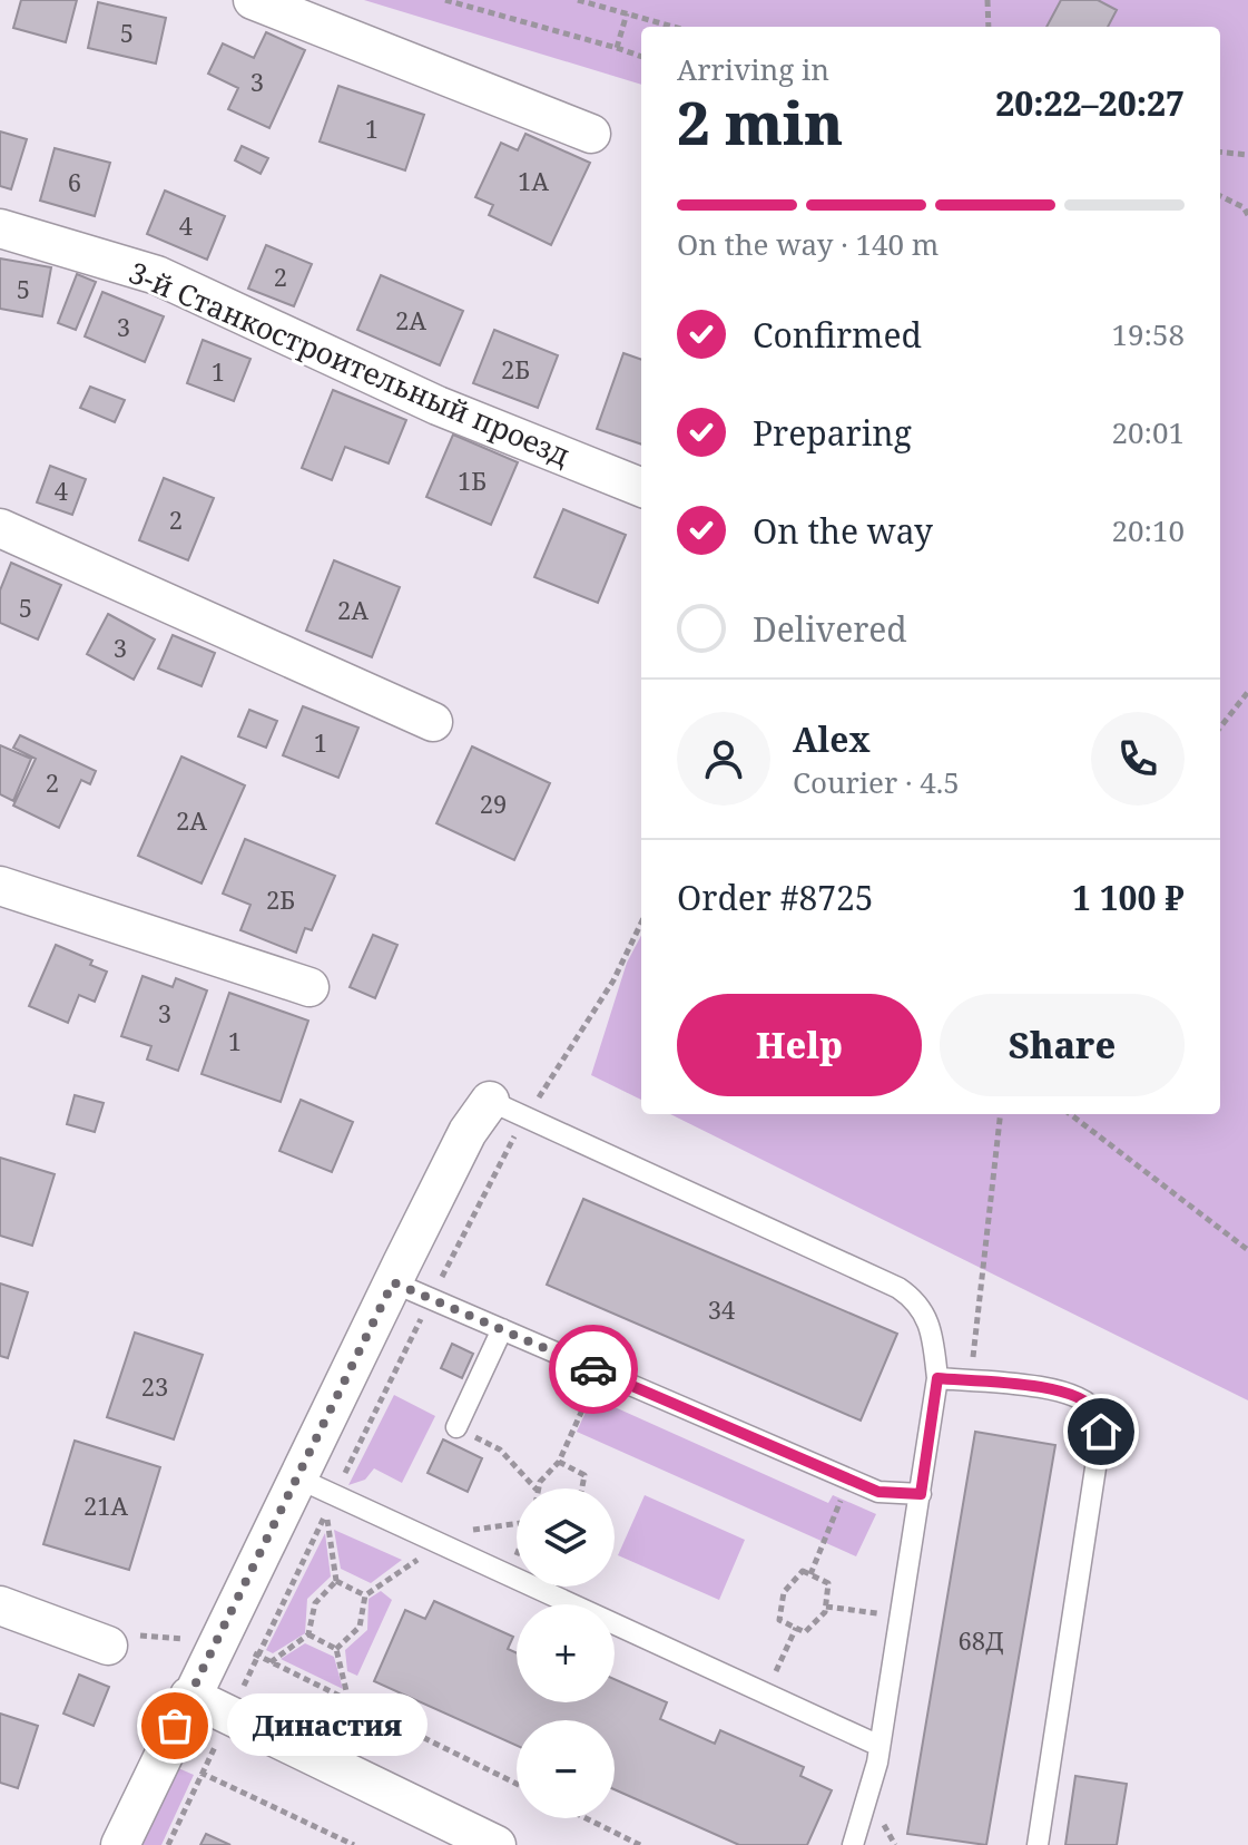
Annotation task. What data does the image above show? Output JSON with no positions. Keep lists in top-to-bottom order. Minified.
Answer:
{"streets":{"street":["3-й Станкостроительный проезд"]},"places":["Династия"],"house_numbers":["5","3","1","1А","6","4","2","5","2А","3","2Б","1","1Б","4","2","5","2А","3","1","2","29","2А","2Б","3","1","34","23","21А","68Д"],"page":{"heading":["2 min","Arriving in","20:22–20:27"],"panel":["Alex","Courier · 4.5","Order #8725","1 100 ₽"],"bar":"On the way · 140 m","list":[["Confirmed","19:58"],["Preparing","20:01"],["On the way","20:10"],"Delivered"],"buttons":["Help","Share"],"map_buttons":["+","−"],"bubble":"Династия"}}
